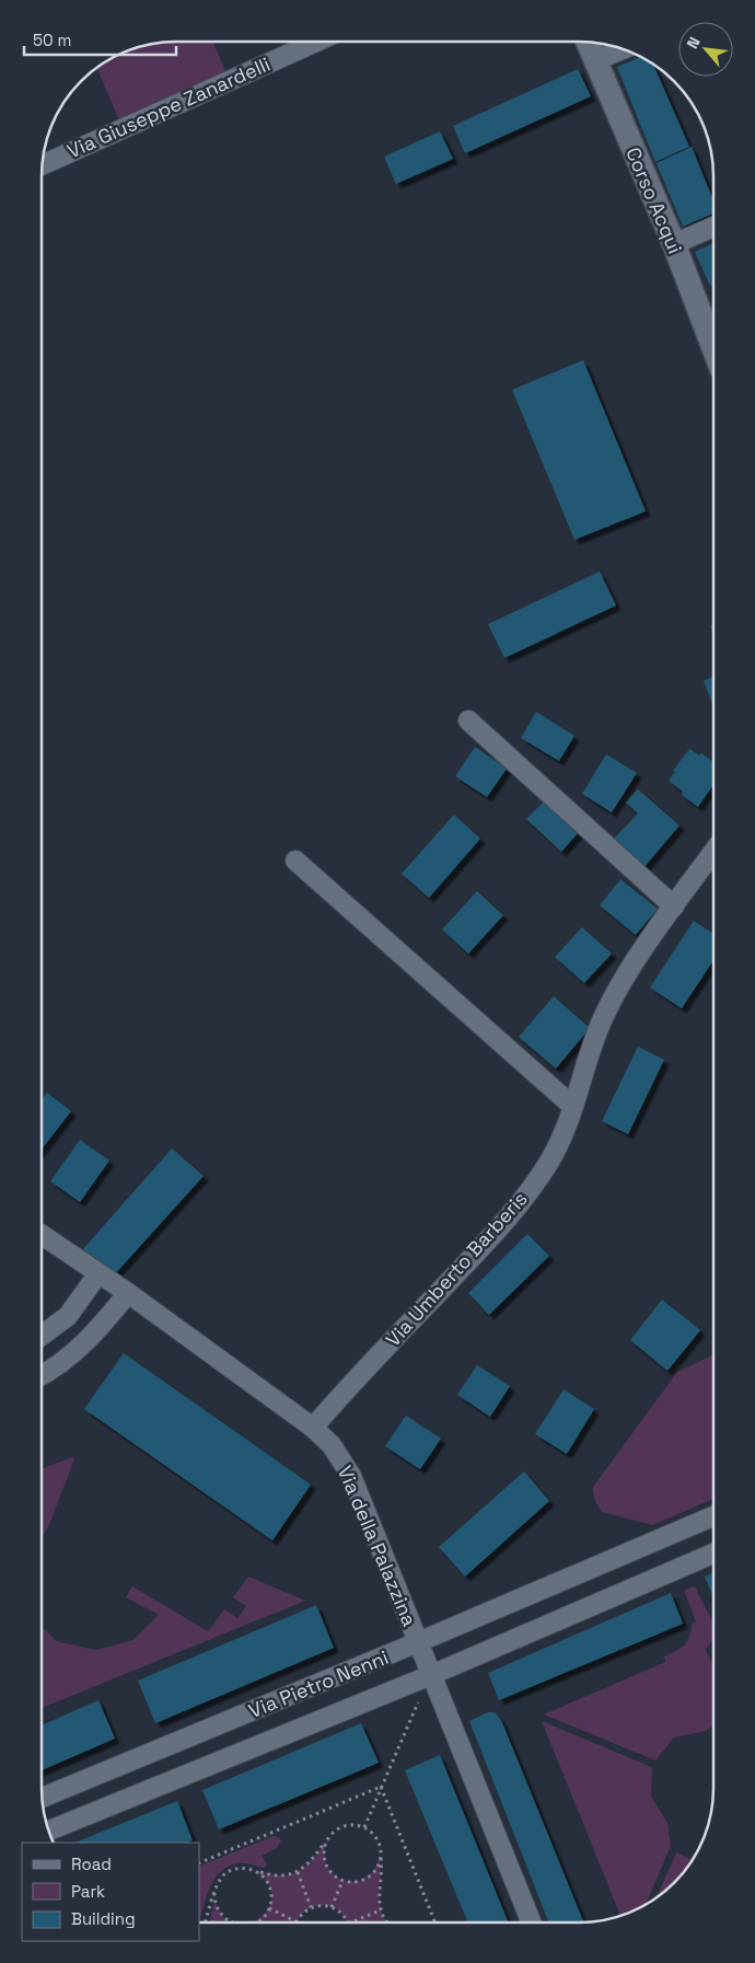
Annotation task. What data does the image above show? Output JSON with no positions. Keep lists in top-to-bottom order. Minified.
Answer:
{"streets":{"street":["Via Giuseppe Zanardelli","Corso Acqui","Via Umberto Barberis","Via della Palazzina","Via Pietro Nenni"]},"crossings":[["Via Umberto Barberis","Via della Palazzina"],["Via della Palazzina","Via Pietro Nenni"]],"legend":["Road","Park","Building"],"scale_bar":"50 m","north":"top left"}
